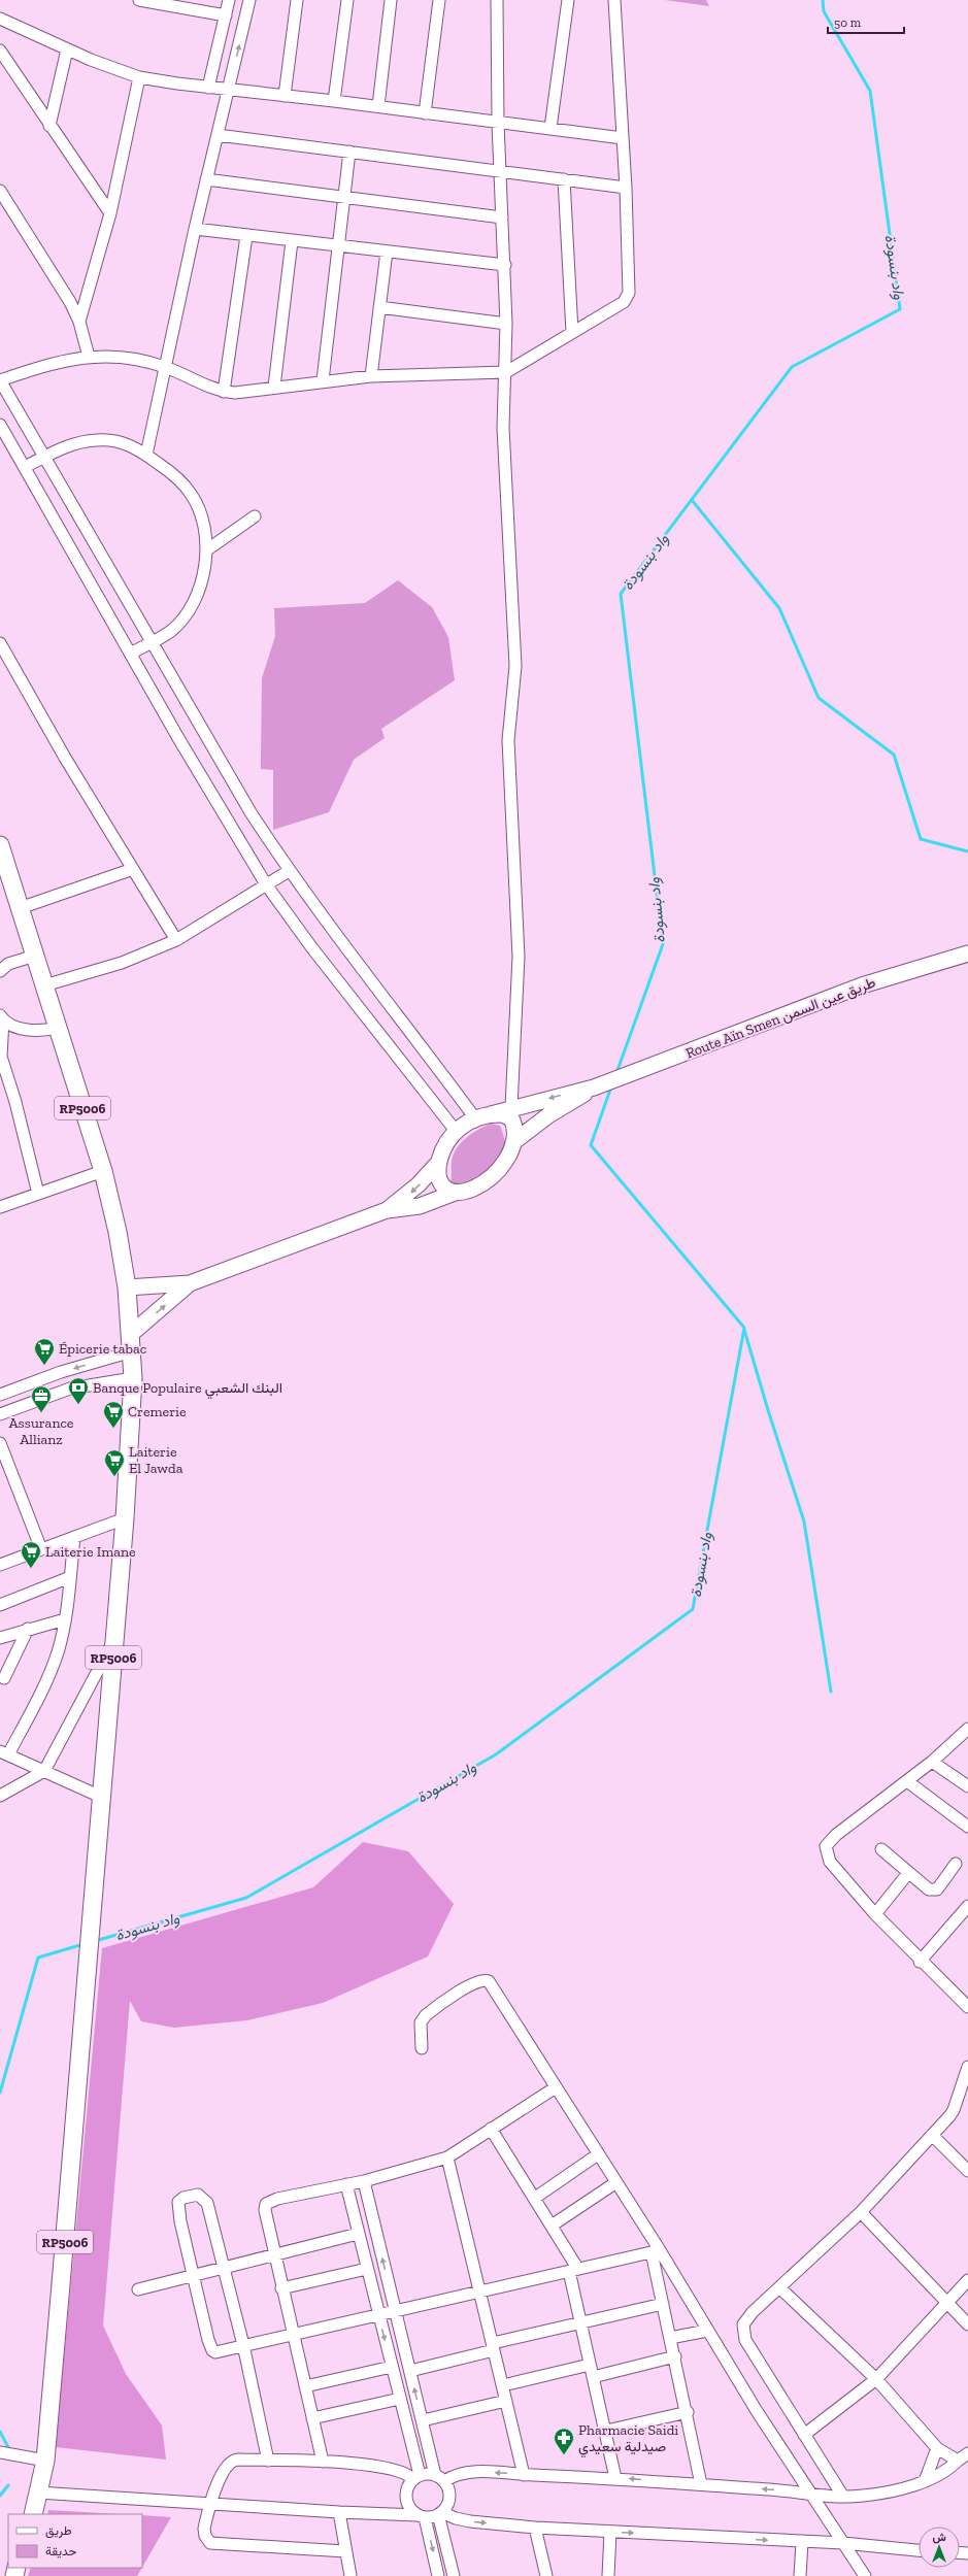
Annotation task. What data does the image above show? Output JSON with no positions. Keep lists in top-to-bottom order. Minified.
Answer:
{"streets":{"main road":["RP5006"],"street":["Route Aïn Smen طريق عين السمن"]},"water":["واد بنسودة"],"places":{"supermarket":["Épicerie tabac","Cremerie","Laiterie El Jawda","Laiterie Imane"],"bank":["Banque Populaire البنك الشعبي"],"office":["Assurance Allianz"],"pharmacy":["Pharmacie Saidi صيدلية سعيدي"]},"legend":["طريق","حديقة"],"scale_bar":"50 m","north":"top"}
